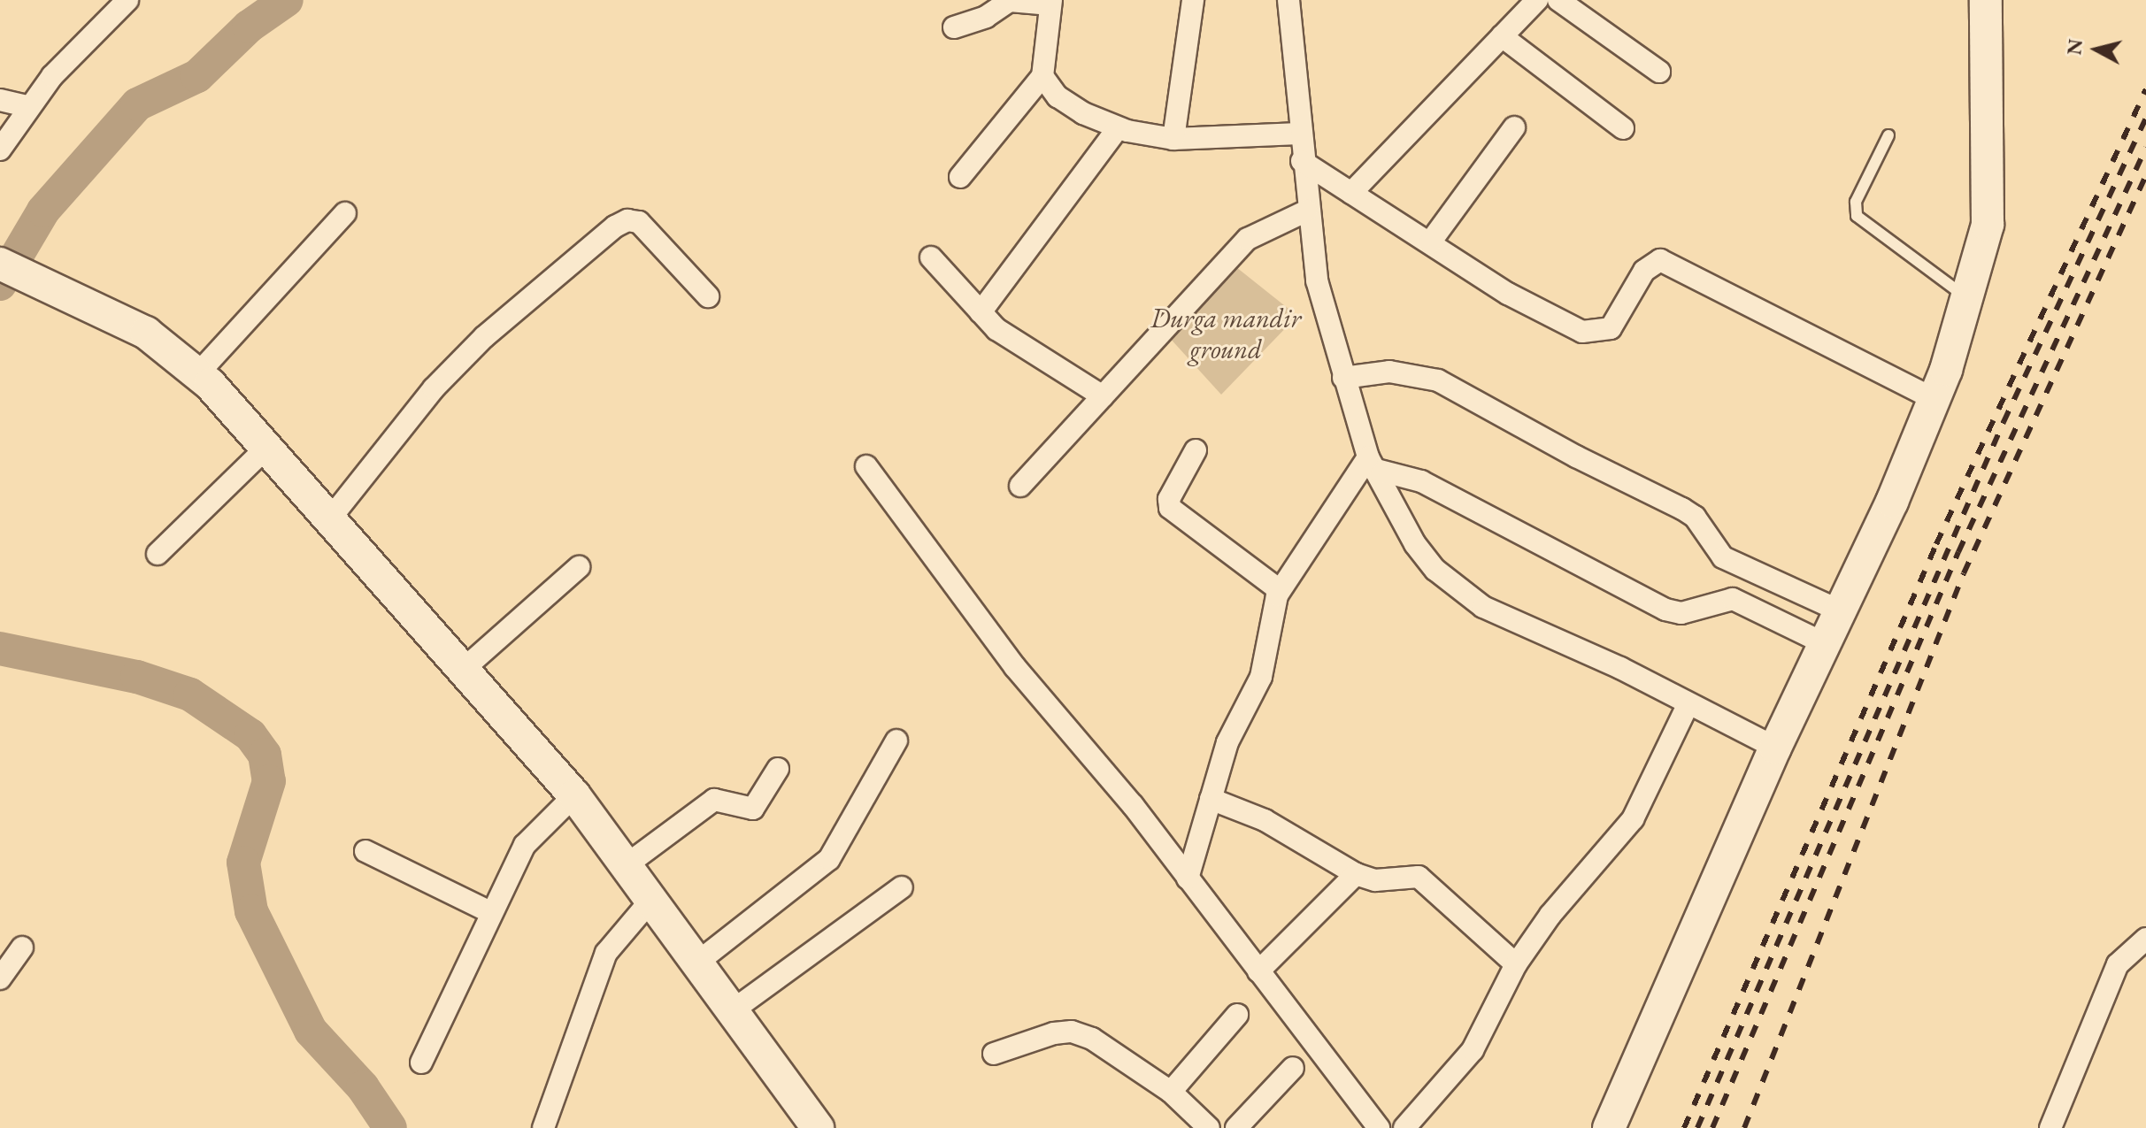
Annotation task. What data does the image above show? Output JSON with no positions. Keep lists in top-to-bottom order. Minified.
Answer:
{"parks":["Durga mandir ground"],"north":"left"}
